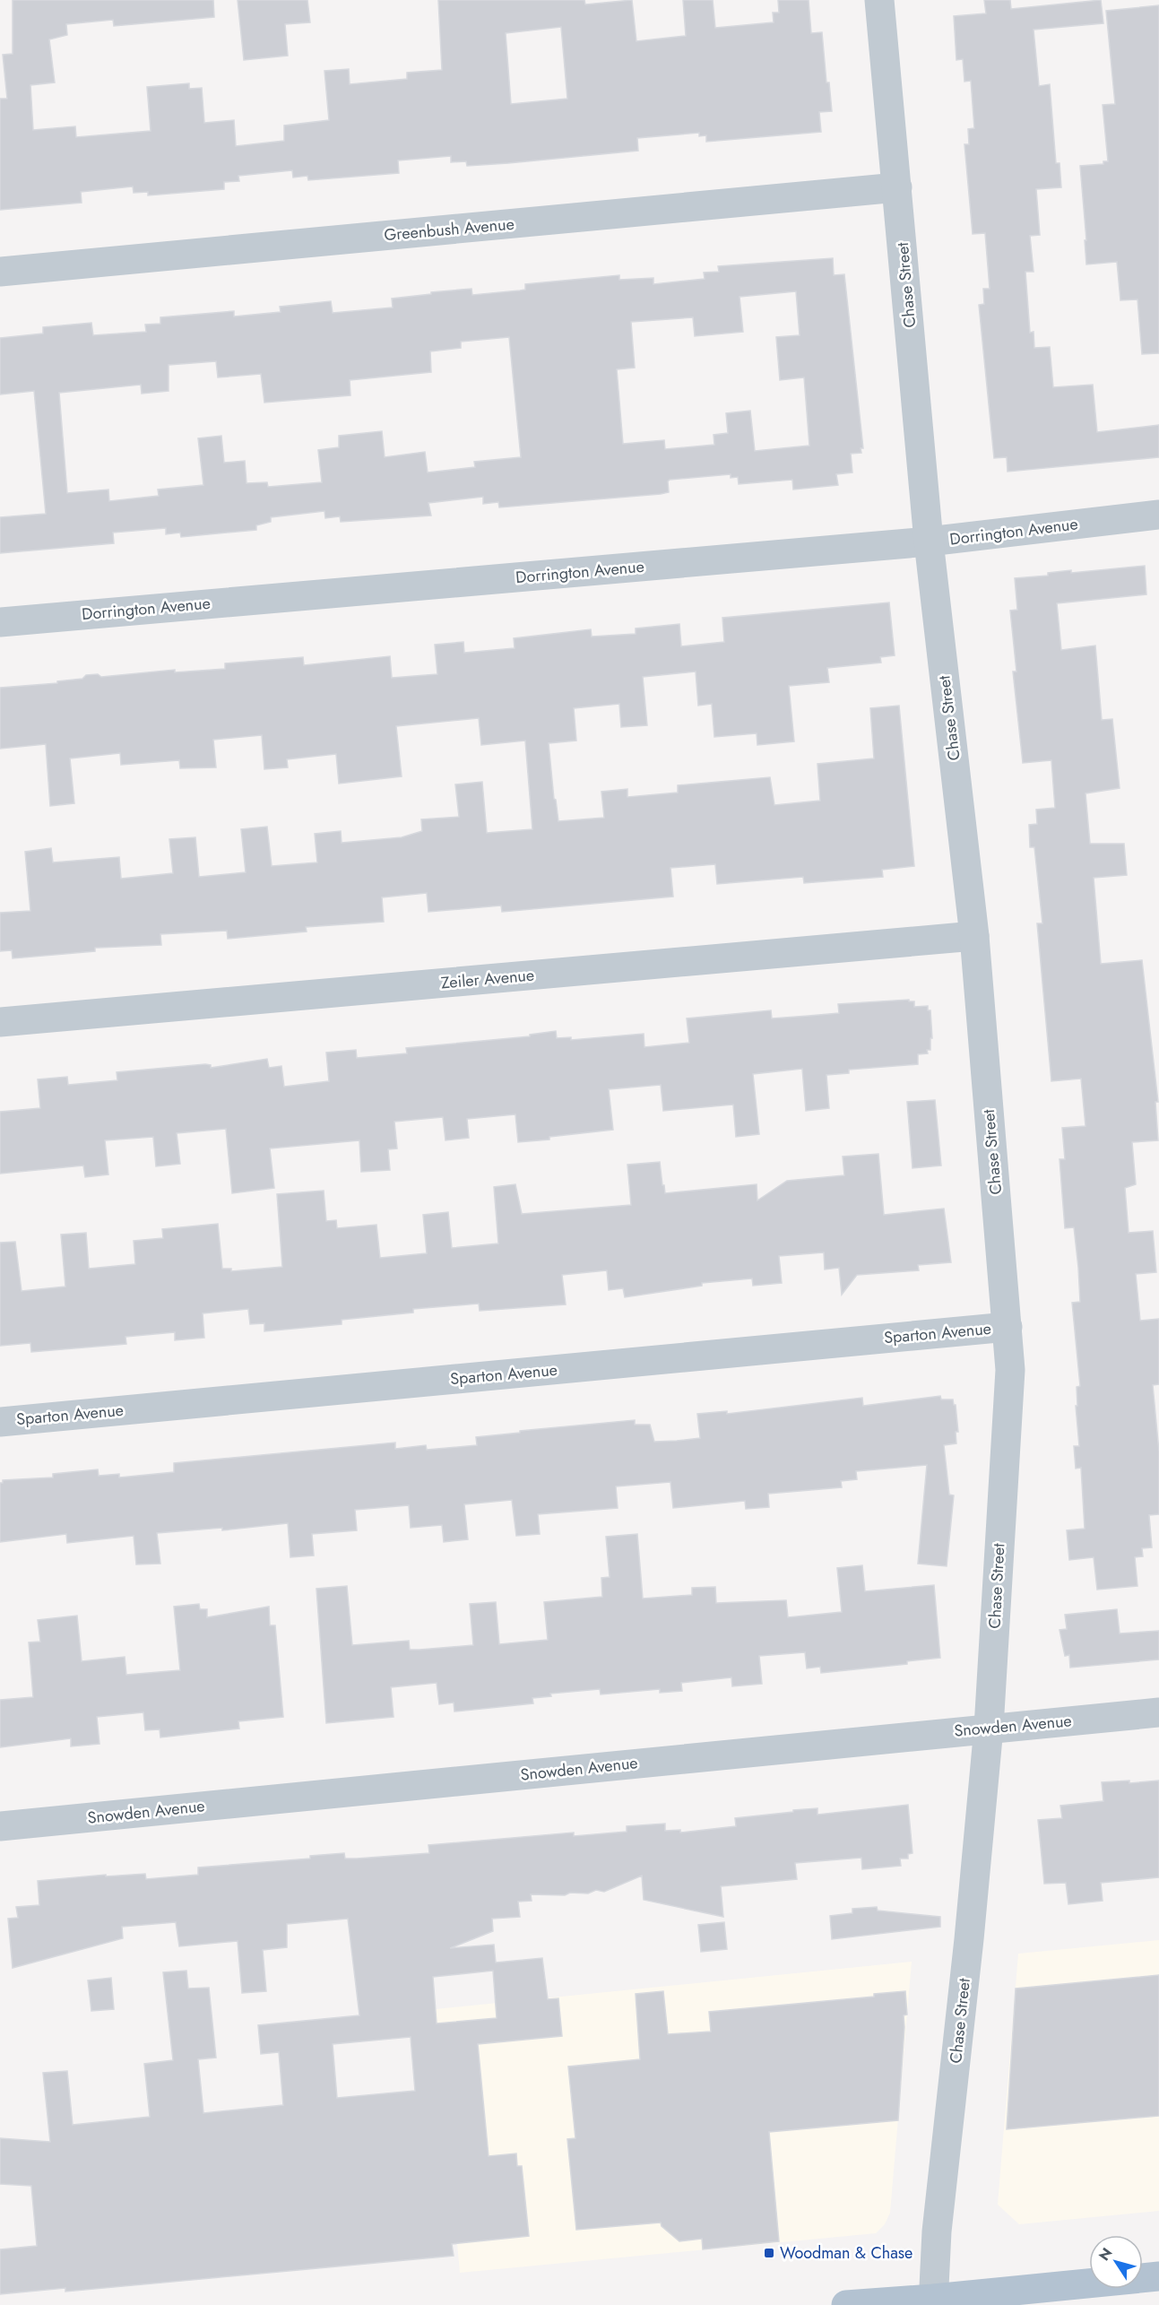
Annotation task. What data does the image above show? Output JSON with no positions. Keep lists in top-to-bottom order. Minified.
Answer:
{"streets":{"street":["Greenbush Avenue","Chase Street","Dorrington Avenue","Zeiler Avenue","Sparton Avenue","Snowden Avenue"]},"crossings":[["Greenbush Avenue","Chase Street"],["Chase Street","Dorrington Avenue"],["Chase Street","Zeiler Avenue"],["Chase Street","Sparton Avenue"],["Chase Street","Snowden Avenue"]],"places":{"transit":["Woodman & Chase"]},"north":"top left"}
